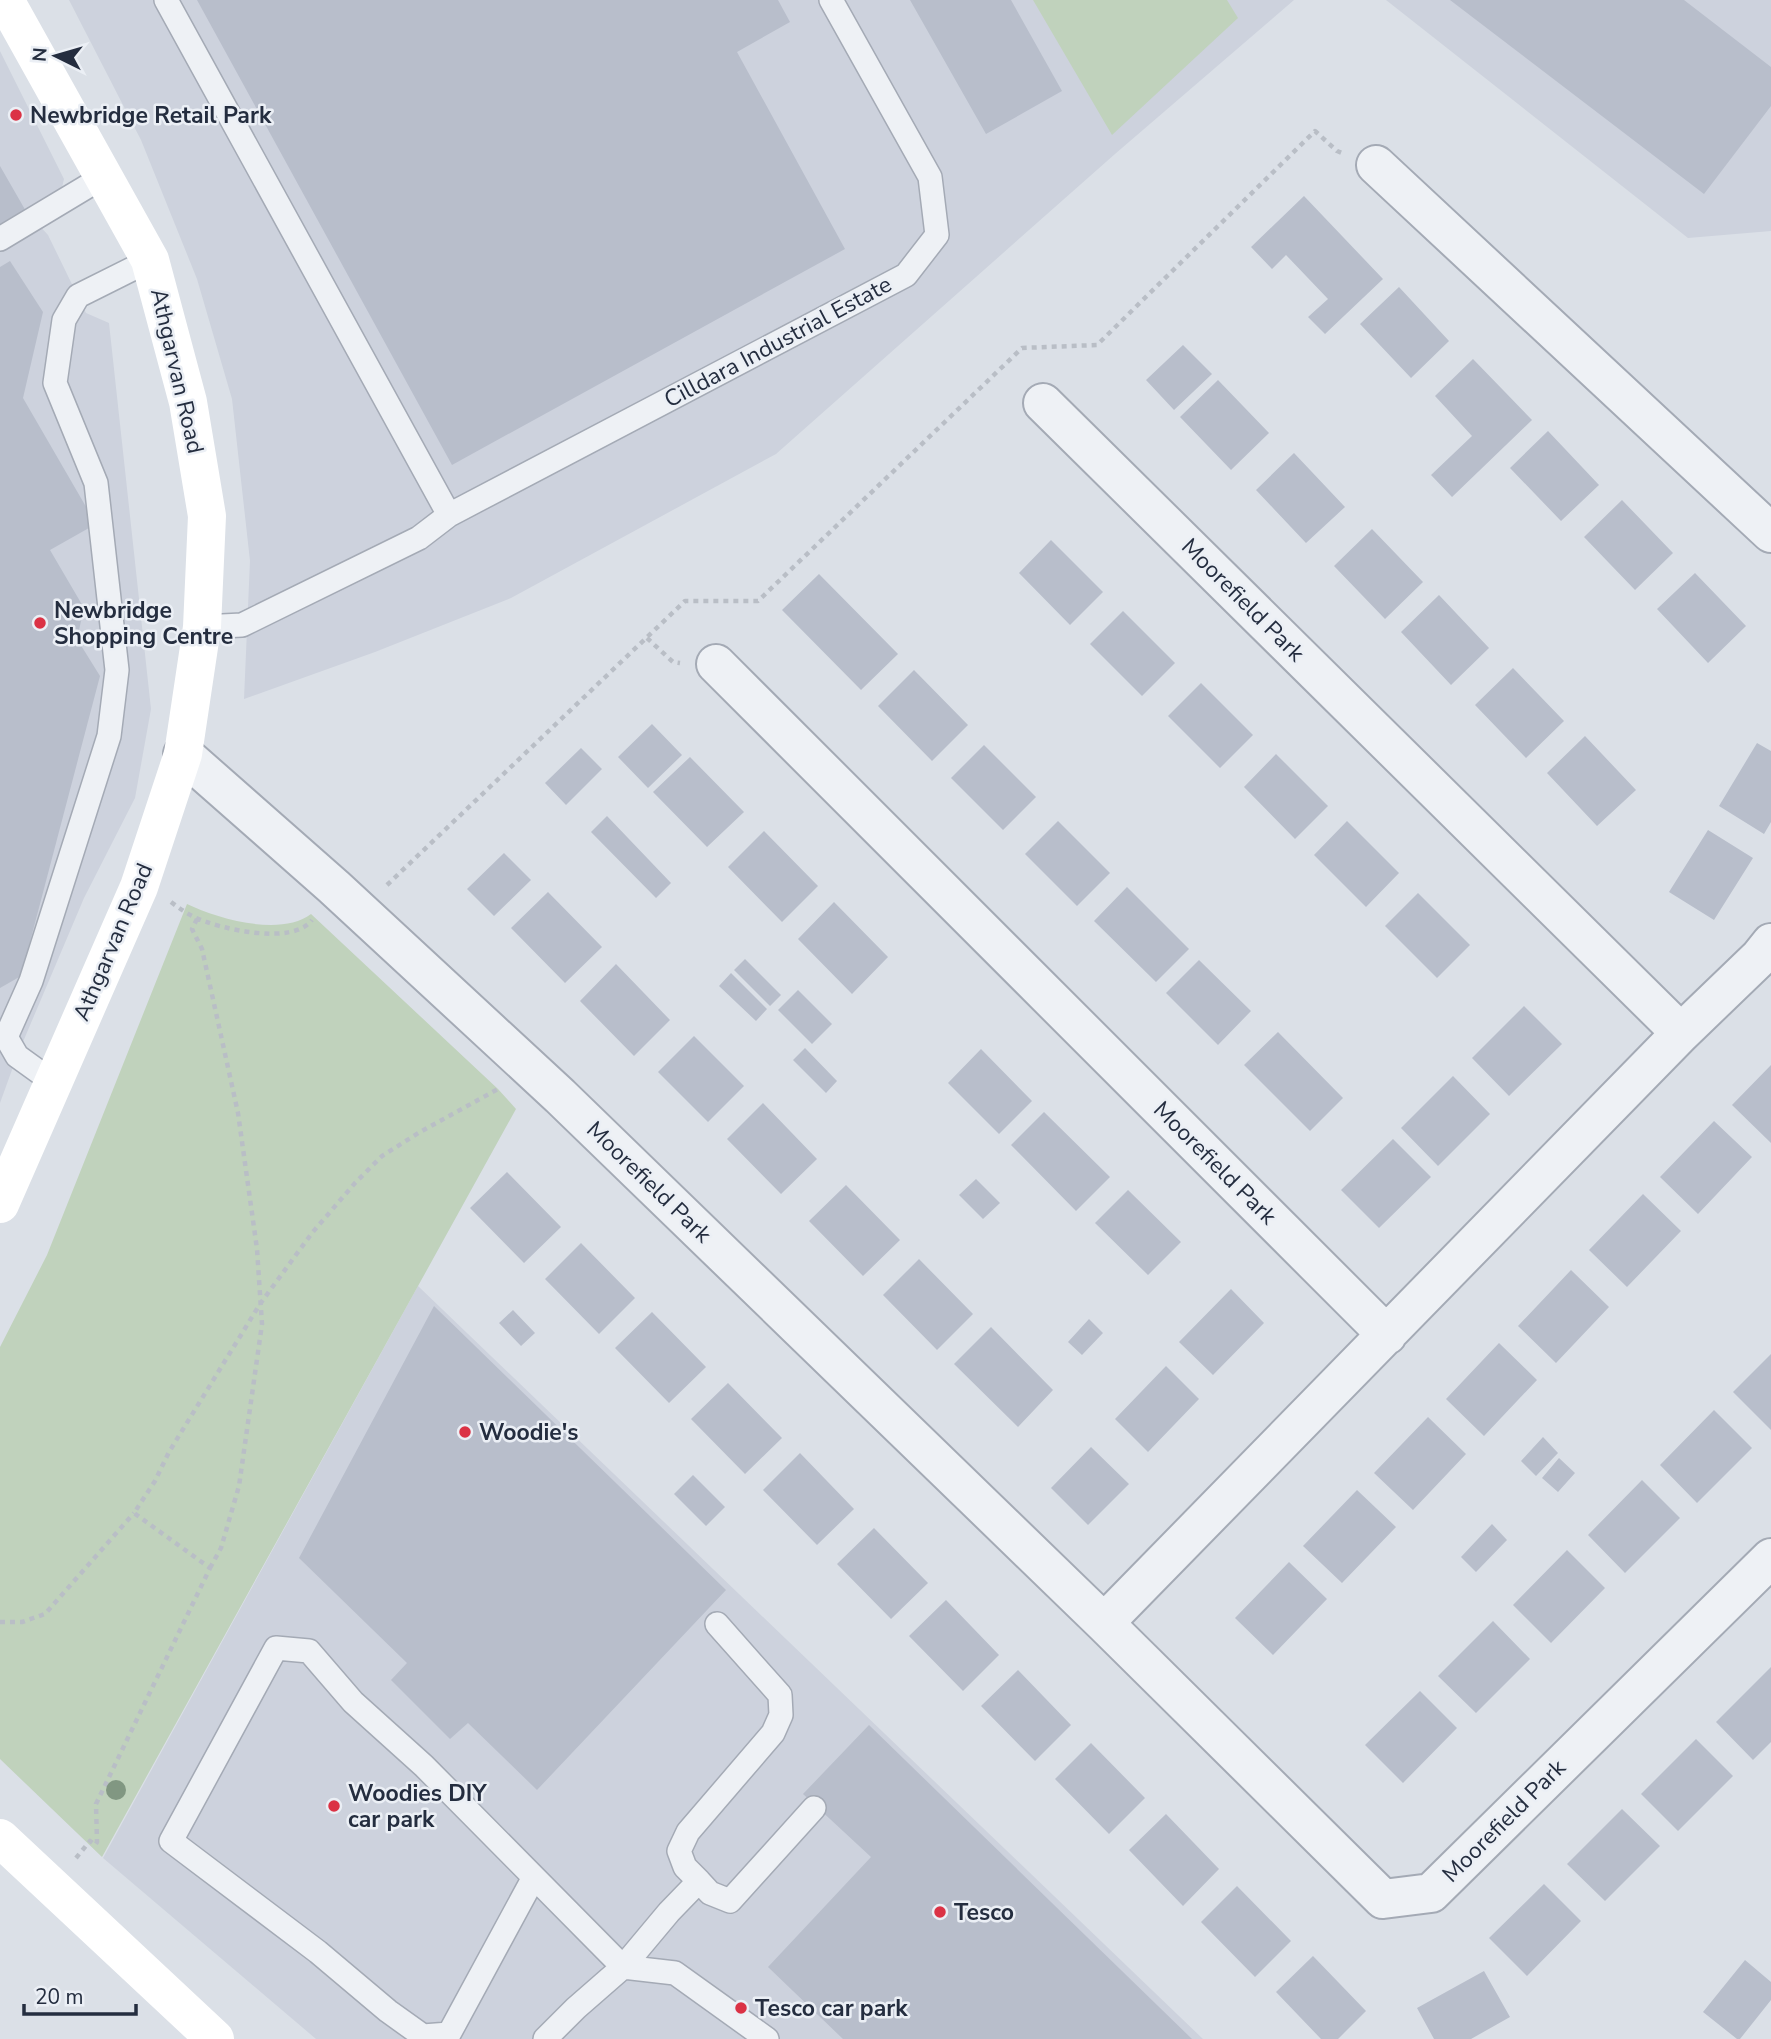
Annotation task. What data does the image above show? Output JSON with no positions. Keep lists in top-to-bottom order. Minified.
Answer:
{"streets":{"main road":["Athgarvan Road"],"street":["Moorefield Park"],"lane":["Cilldara Industrial Estate"]},"crossings":[["Cilldara Industrial Estate","Athgarvan Road"],["Athgarvan Road","Moorefield Park"]],"places":["Newbridge Retail Park","Newbridge Shopping Centre","Woodie's","Woodies DIY car park","Tesco","Tesco car park"],"scale_bar":"20 m","north":"left"}
